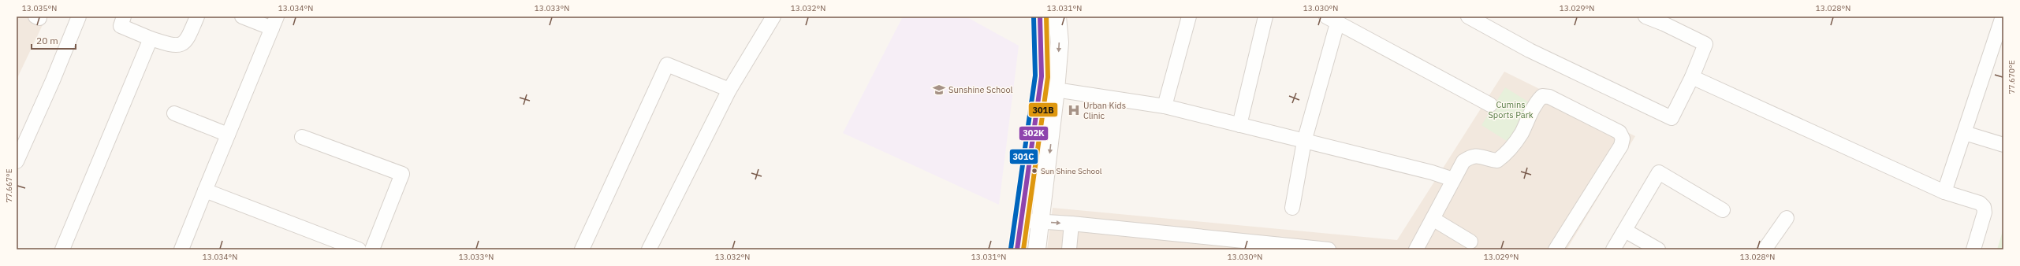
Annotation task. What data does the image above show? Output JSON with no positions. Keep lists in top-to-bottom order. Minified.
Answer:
{"parks":["Cumins Sports Park"],"places":{"school or university":["Sunshine School"],"hospital":["Urban Kids Clinic"],"other":["Sun Shine School"]},"lines":["transit line 302K","transit line 301B","transit line 301C"],"scale_bar":"20 m","coordinates":["13.035°N","13.034°N","13.033°N","13.032°N","13.031°N","13.030°N","13.029°N","13.028°N","77.670°E","77.667°E"]}
